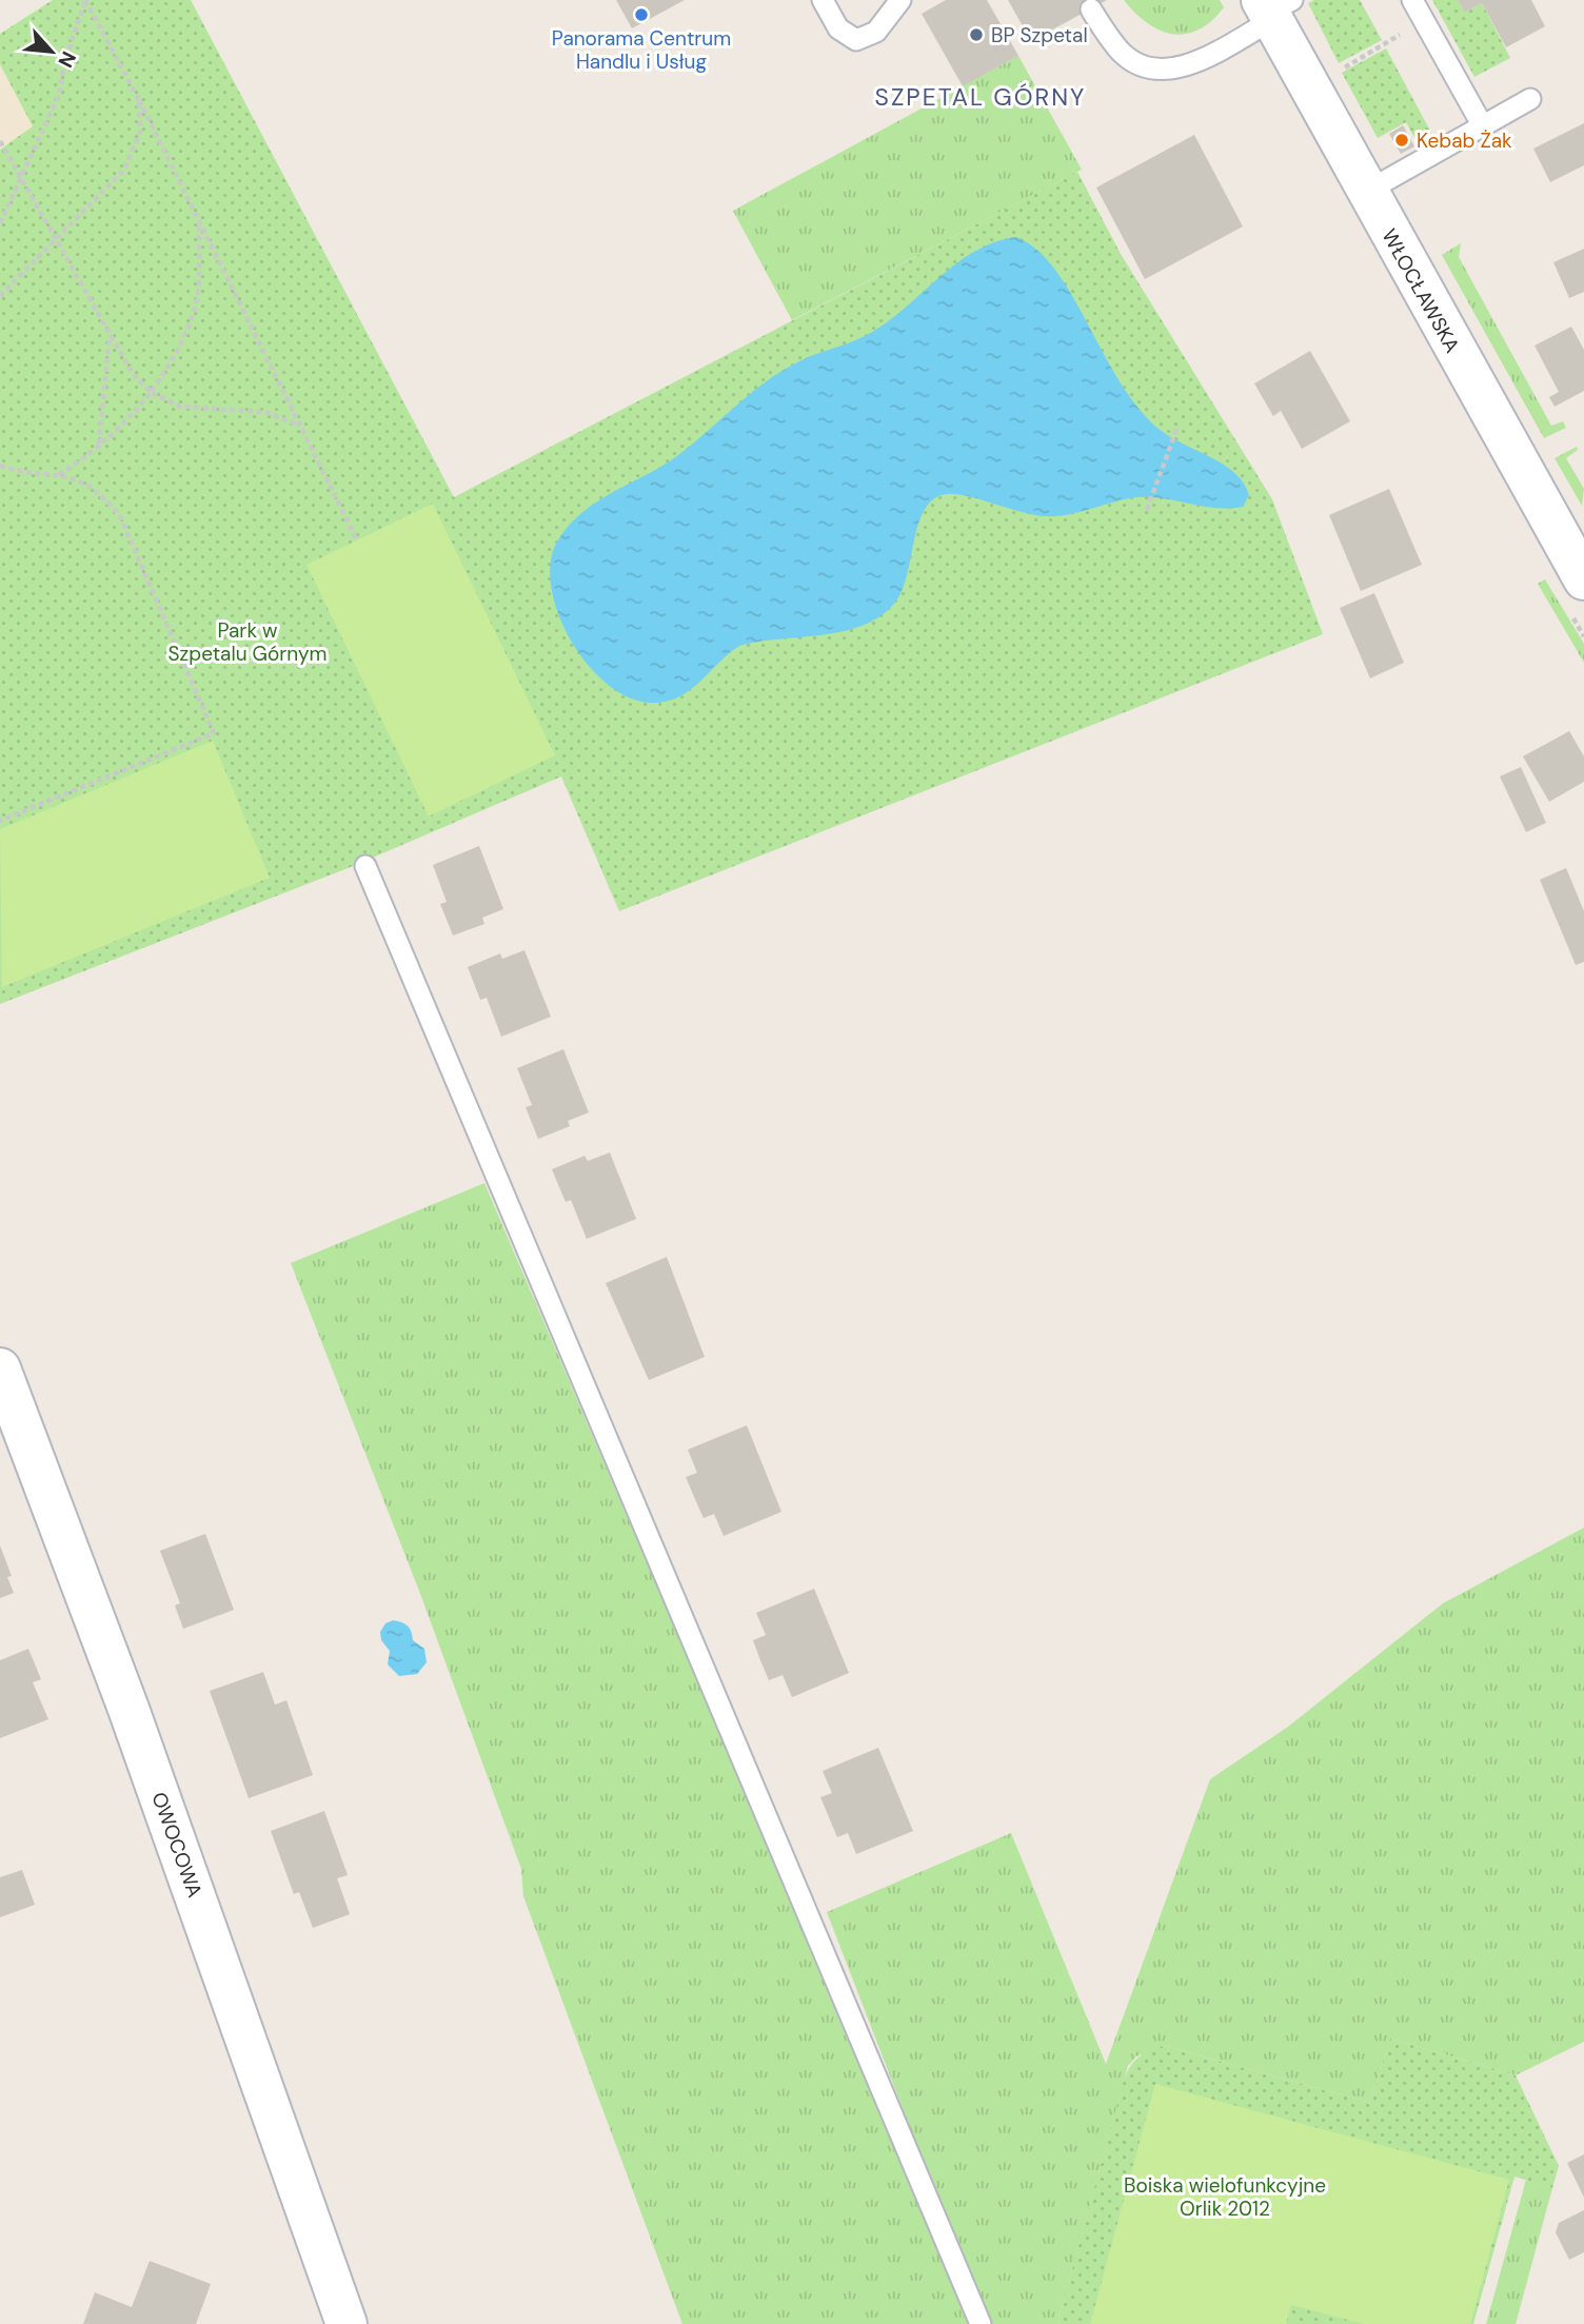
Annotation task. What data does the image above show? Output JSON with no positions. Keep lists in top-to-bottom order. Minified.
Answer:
{"streets":{"street":["WŁOCŁAWSKA","OWOCOWA"]},"districts":["SZPETAL GÓRNY"],"parks":["Park w Szpetalu Górnym","Boiska wielofunkcyjne Orlik 2012"],"places":["Panorama Centrum Handlu i Usług","BP Szpetal","Kebab Żak"],"north":"bottom right"}
